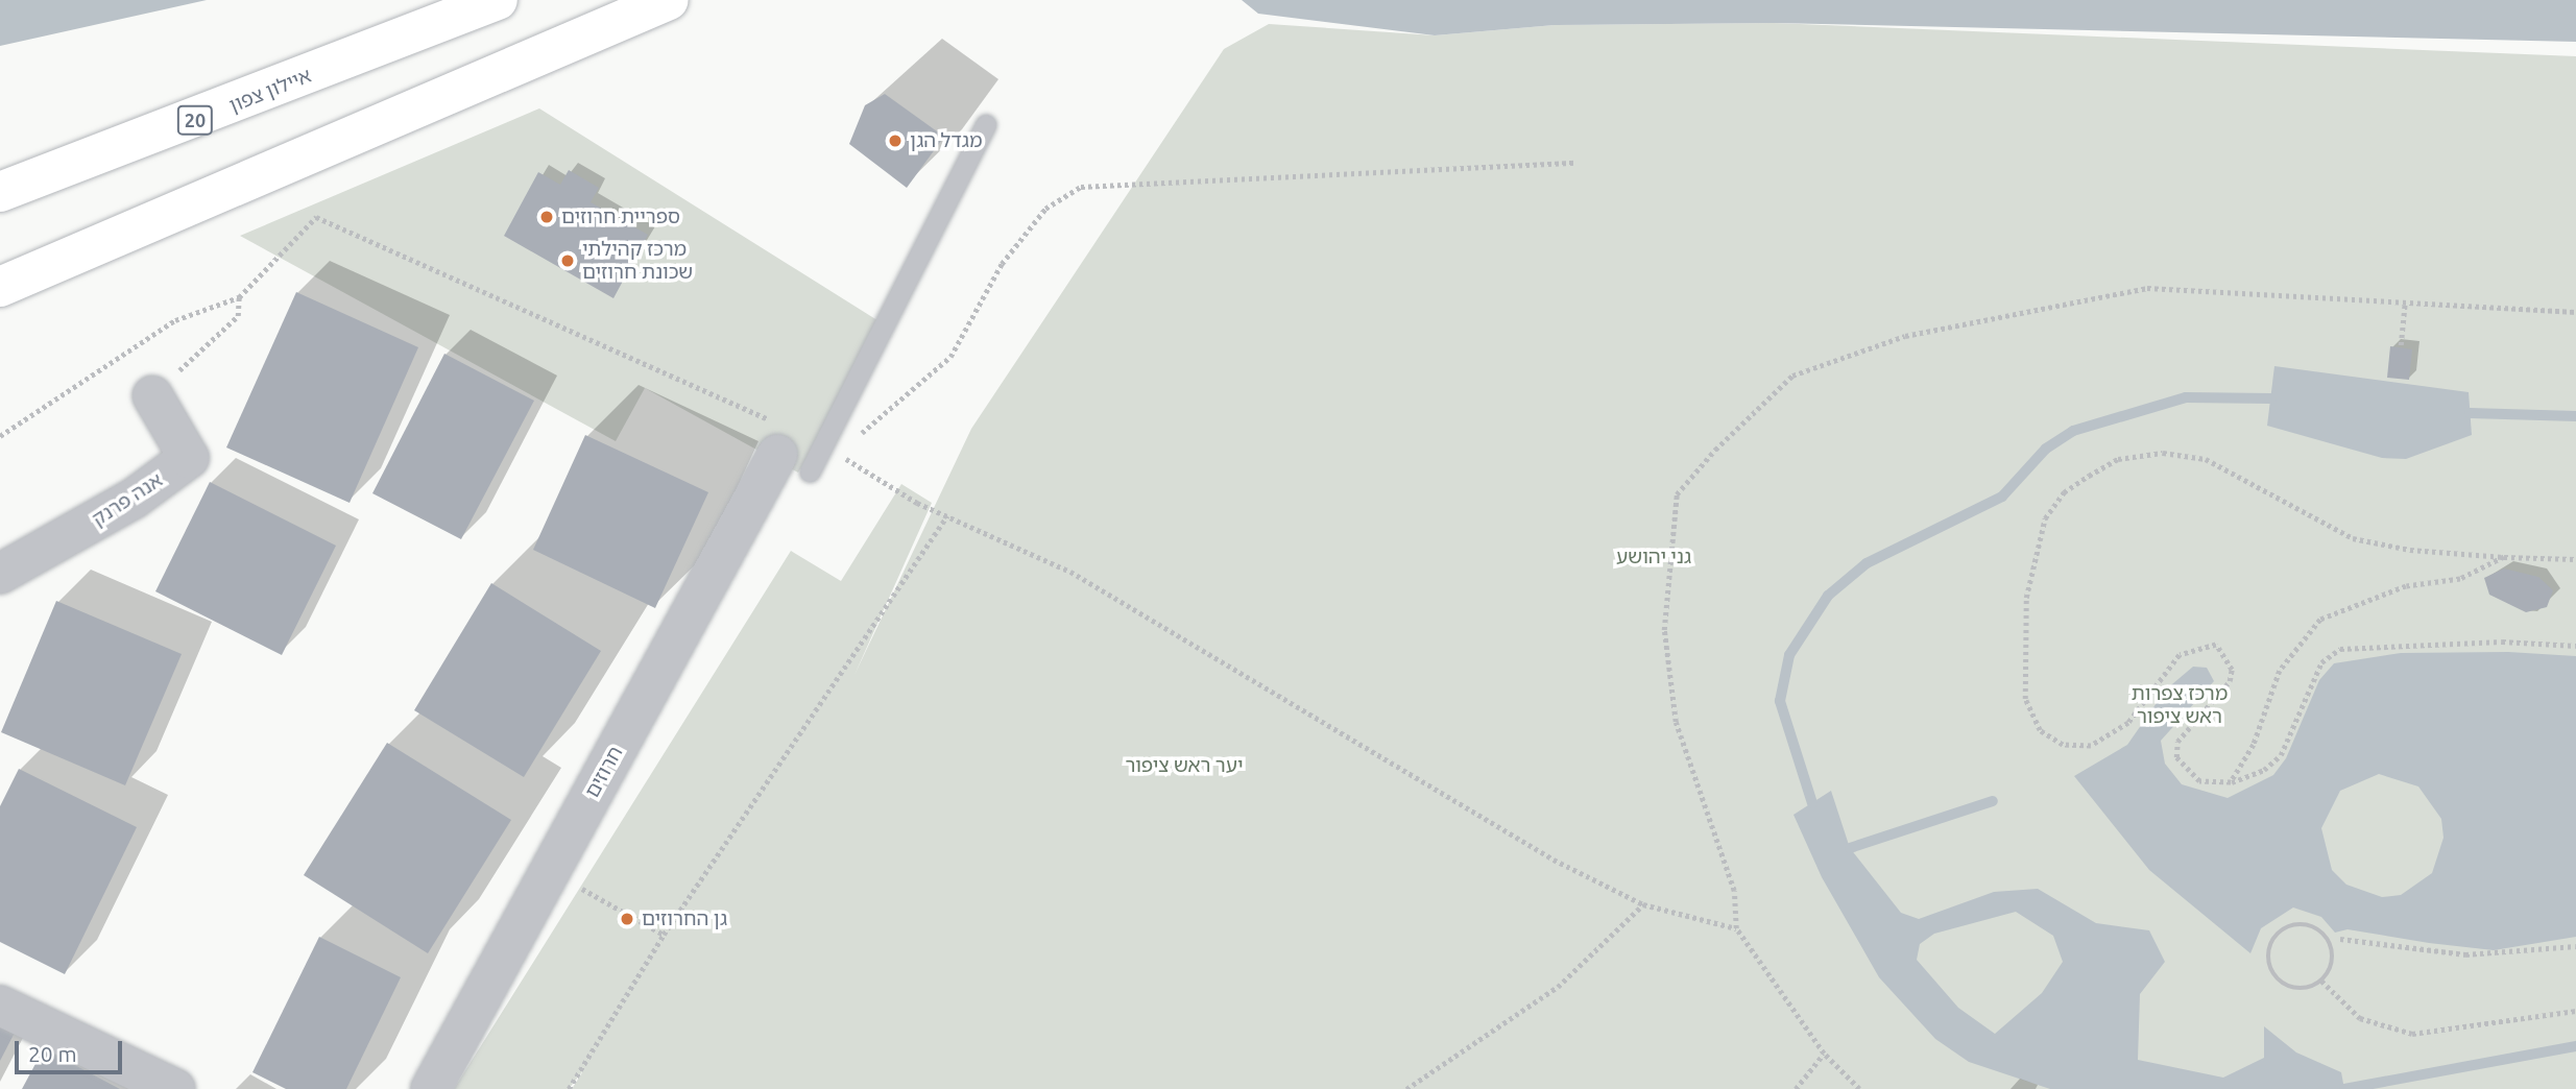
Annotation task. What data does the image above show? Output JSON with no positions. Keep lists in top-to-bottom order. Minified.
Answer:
{"streets":{"highway":["איילון צפון","20"],"street":["אנה פרנק","חרוזים"]},"parks":["גני יהושע","מרכז צפרות ראש ציפור","יער ראש ציפור"],"places":["מגדל הגן","ספריית חרוזים","מרכז קהילתי שכונת חרוזים","גן החרוזים"],"scale_bar":"20 m"}
